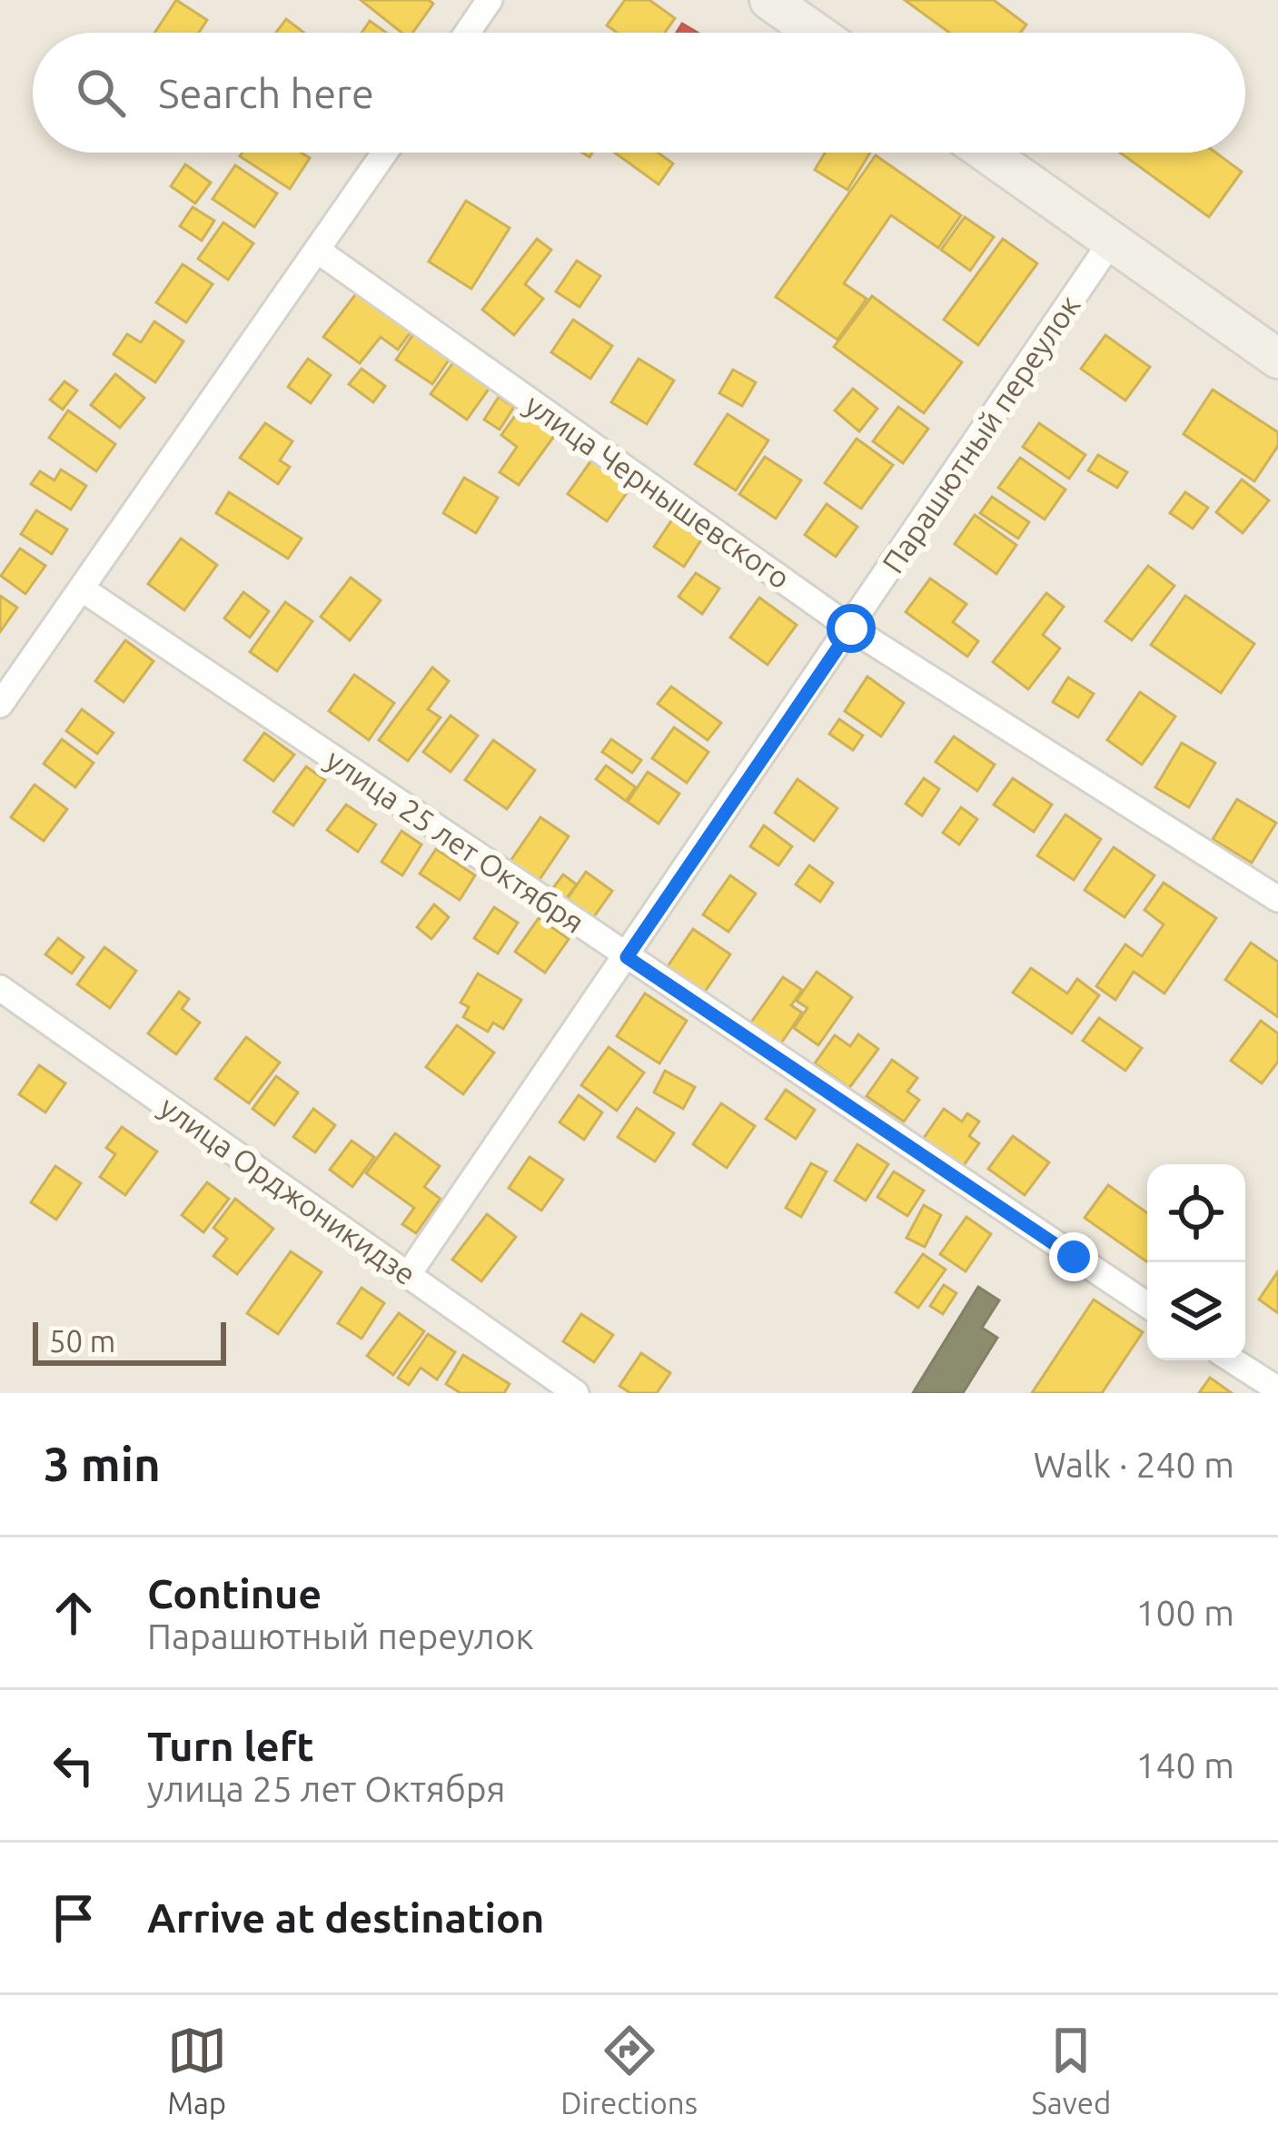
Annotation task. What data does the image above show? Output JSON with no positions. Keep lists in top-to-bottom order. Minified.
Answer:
{"streets":{"street":["Парашютный переулок","улица Чернышевского","улица 25 лет Октября","улица Орджоникидзе"]},"crossings":[["Парашютный переулок","улица Чернышевского"],["Парашютный переулок","улица 25 лет Октября"],["Парашютный переулок","улица Орджоникидзе"]],"scale_bar":"50 m","page":{"search":"Search here","scale":"50 m","heading":["3 min","Walk · 240 m"],"list":[["Continue","Парашютный переулок","100 m"],["Turn left","улица 25 лет Октября","140 m"],"Arrive at destination"],"nav":["Map","Directions","Saved"]}}
